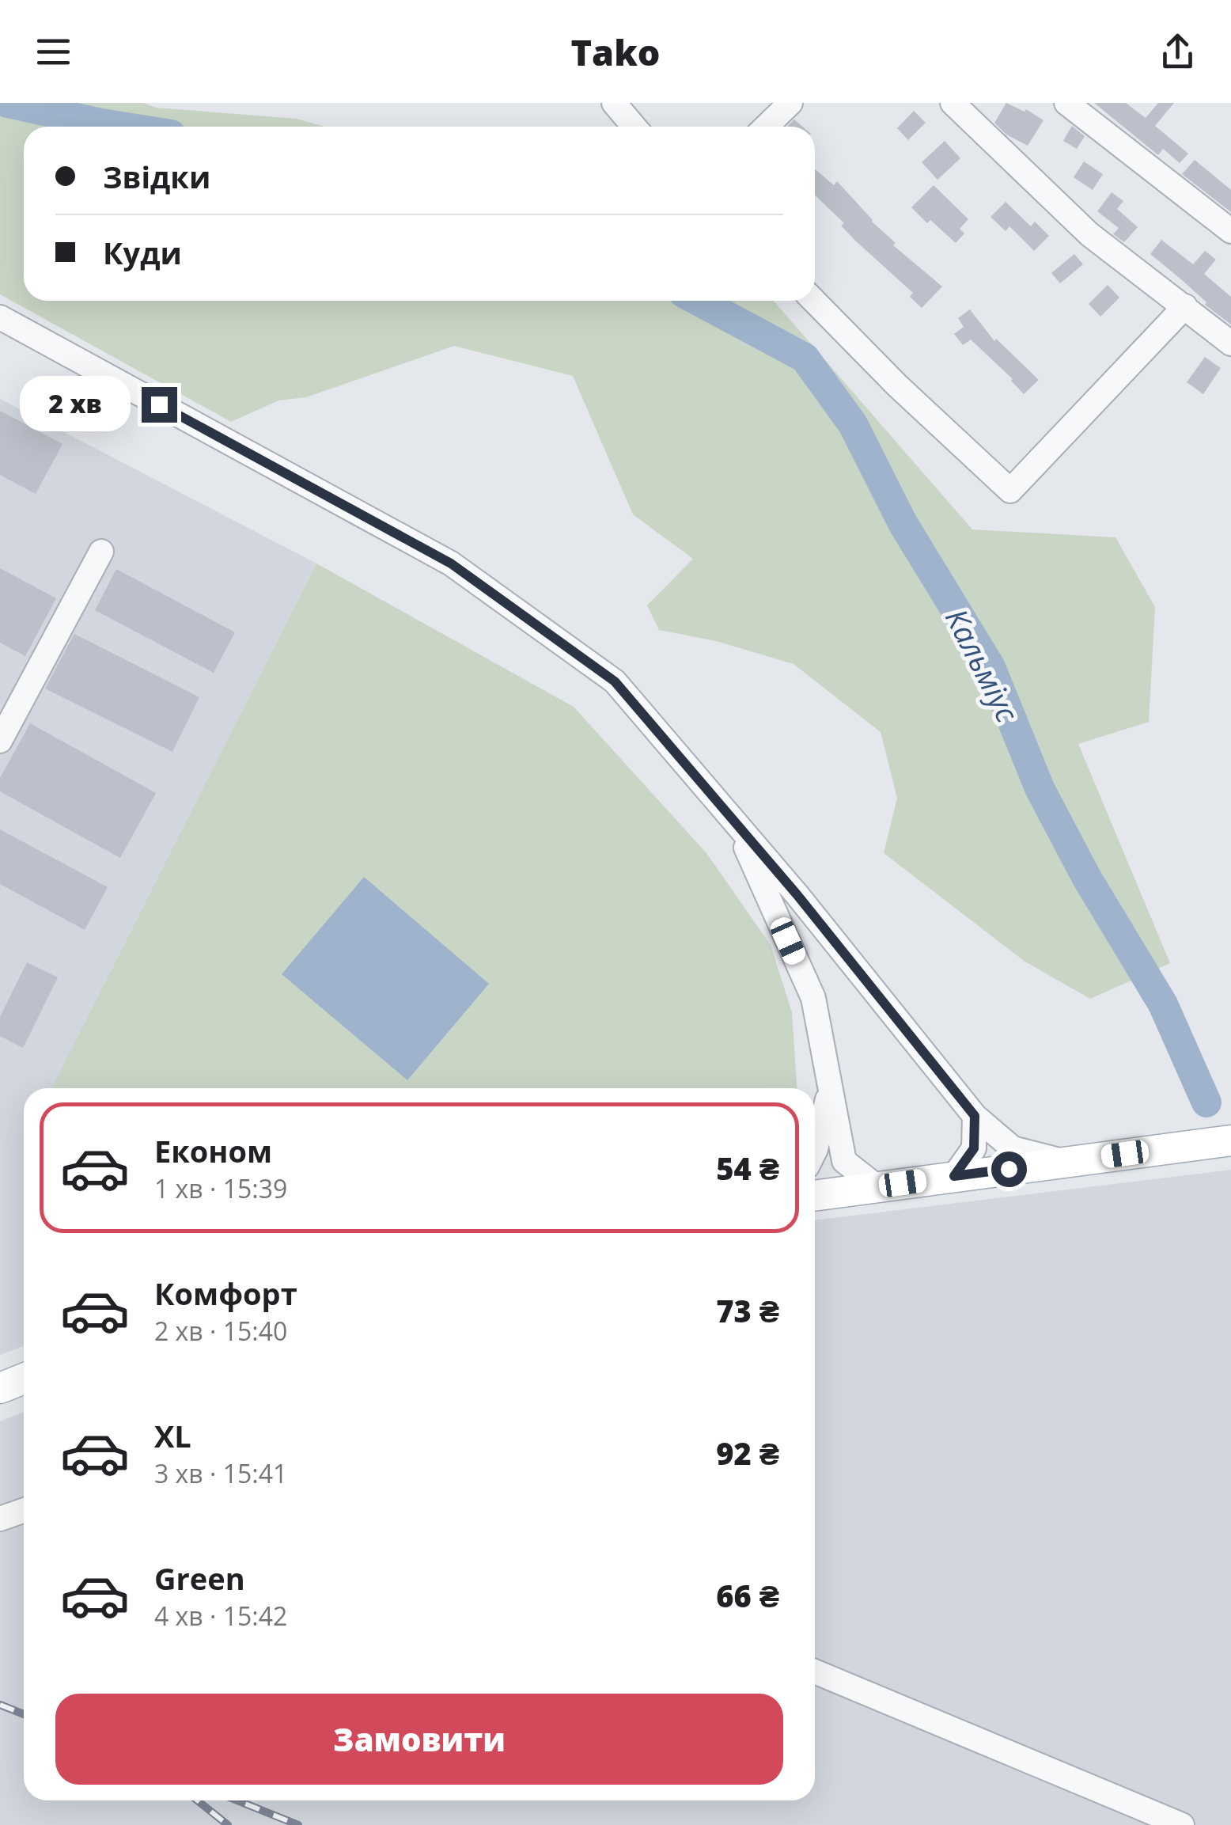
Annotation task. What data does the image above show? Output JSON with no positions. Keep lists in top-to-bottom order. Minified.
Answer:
{"water":["Кальміус"],"page":{"header":"Tako","banner":["Звідки","Куди"],"bubble":"2 хв","list":[{"name":"Економ","note":"1 хв · 15:39","value":"54 ₴"},{"name":"Комфорт","note":"2 хв · 15:40","value":"73 ₴"},{"name":"XL","note":"3 хв · 15:41","value":"92 ₴"},{"name":"Green","note":"4 хв · 15:42","value":"66 ₴"}],"buttons":"Замовити"}}
